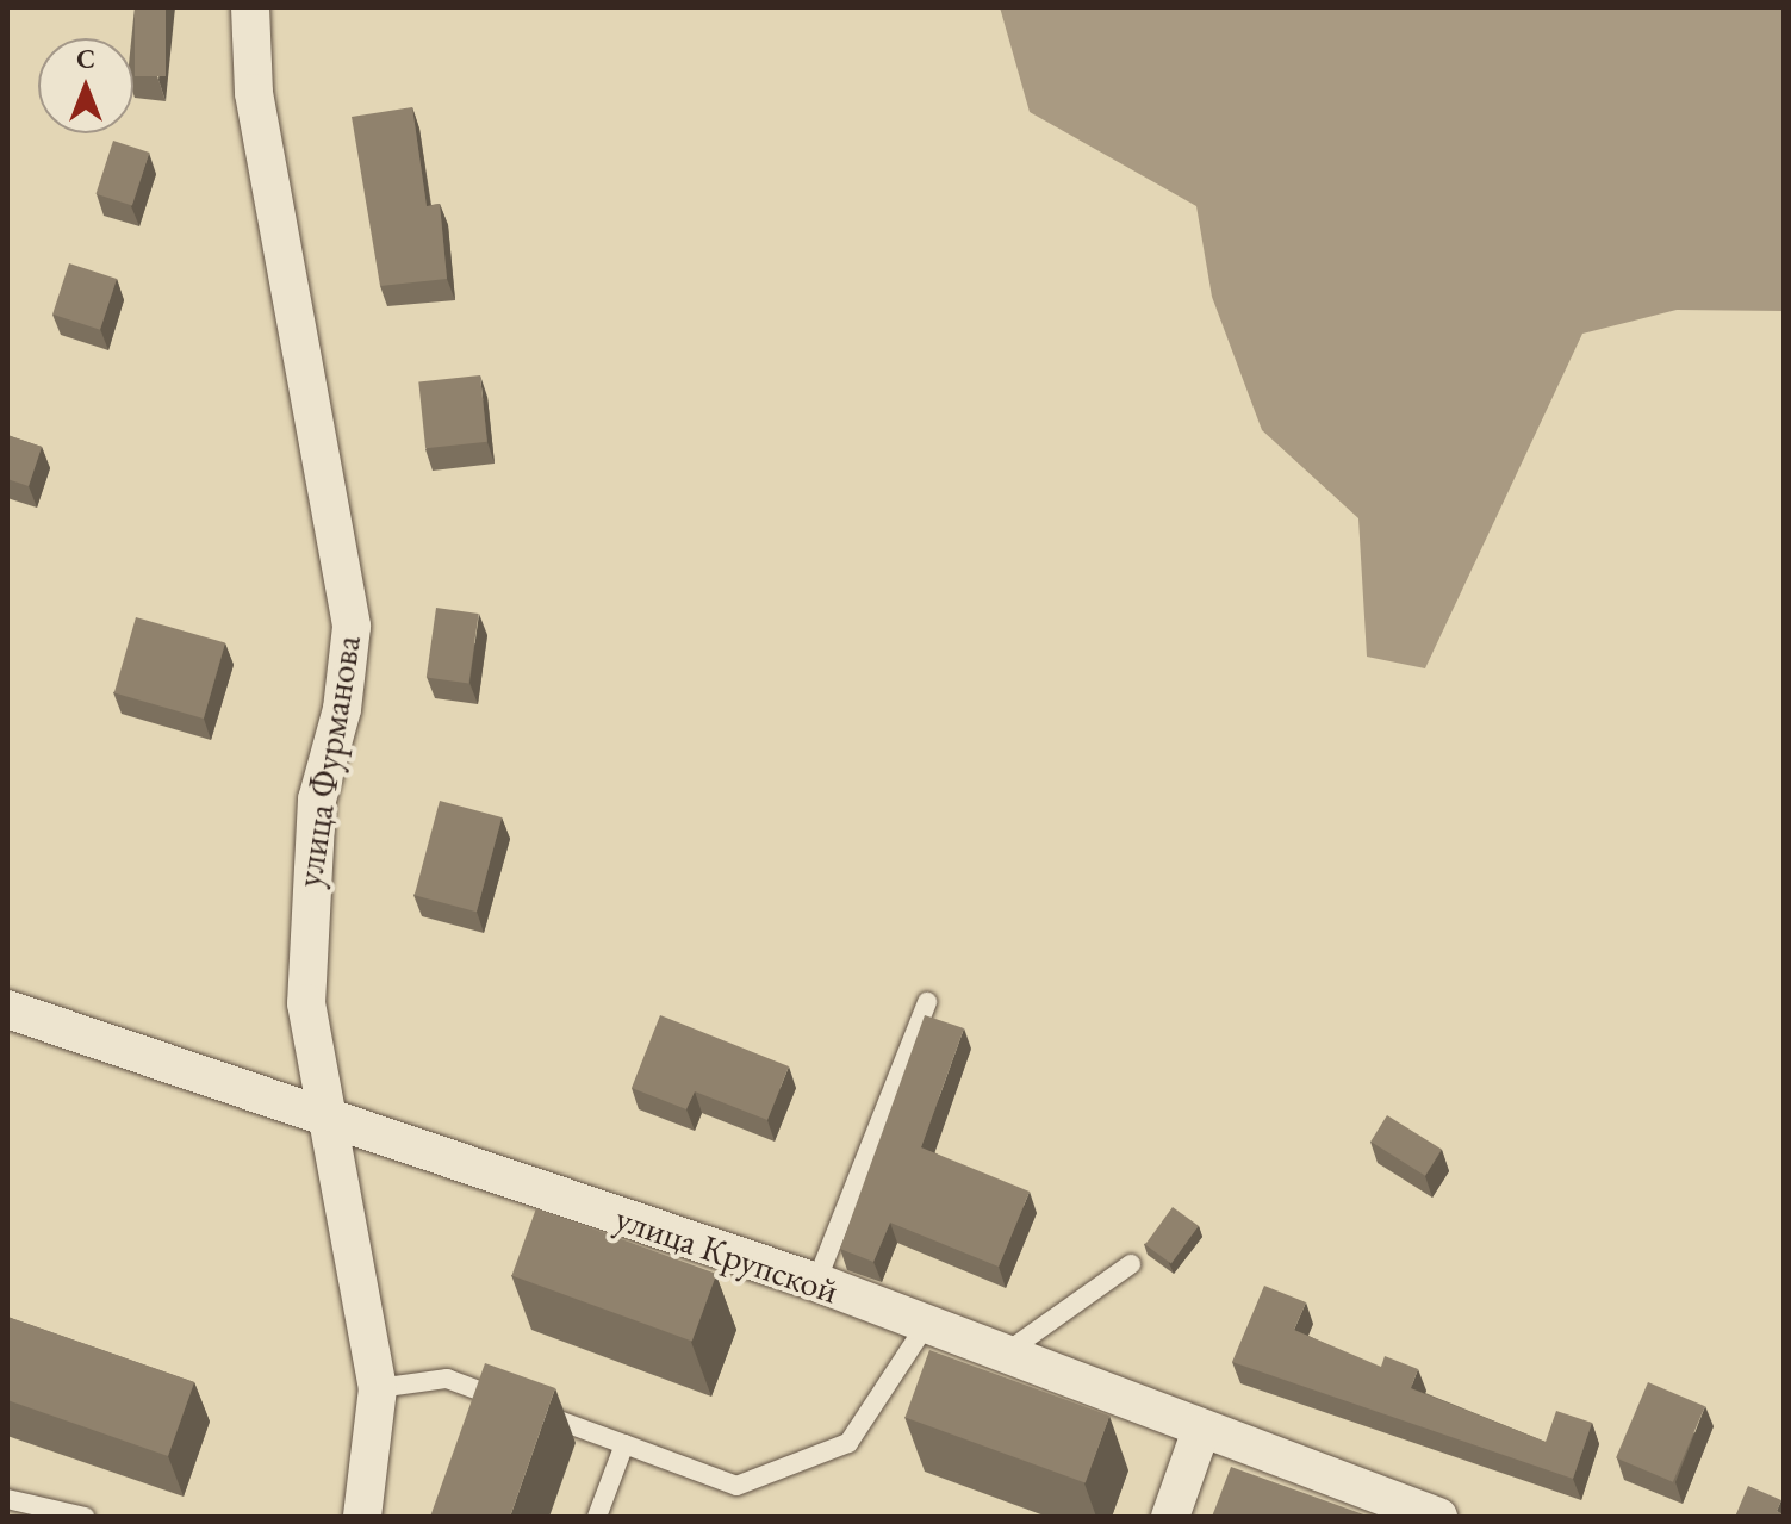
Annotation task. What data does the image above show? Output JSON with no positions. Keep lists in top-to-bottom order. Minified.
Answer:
{"streets":{"street":["улица Фурманова","улица Крупской"]},"crossings":[["улица Фурманова","улица Крупской"]],"north":"top"}
